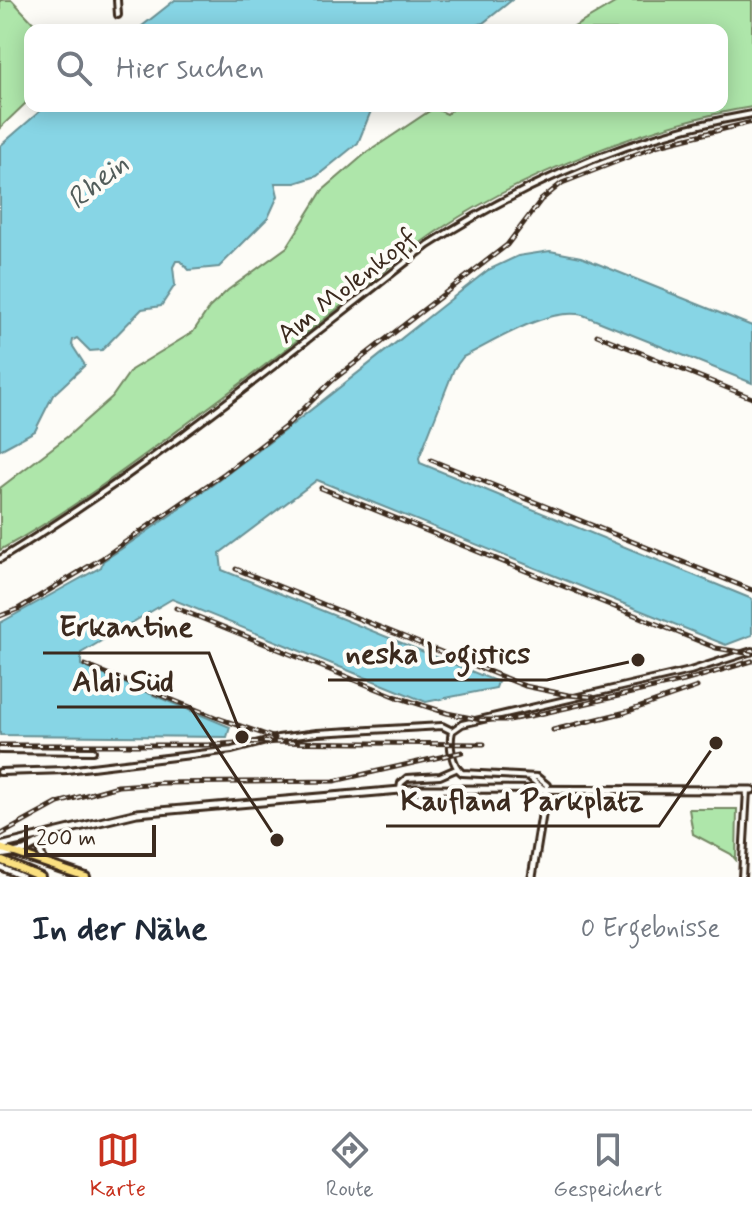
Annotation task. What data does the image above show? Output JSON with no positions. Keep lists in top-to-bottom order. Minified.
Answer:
{"streets":{"street":["Am Molenkopf"]},"water":["Rhein"],"places":["neska Logistics","Erkantine","Kaufland Parkplatz","Aldi Süd"],"scale_bar":"200 m","page":{"search":"Hier suchen","scale":"200 m","heading":["In der Nähe","0 Ergebnisse"],"nav":["Karte","Route","Gespeichert"]}}
